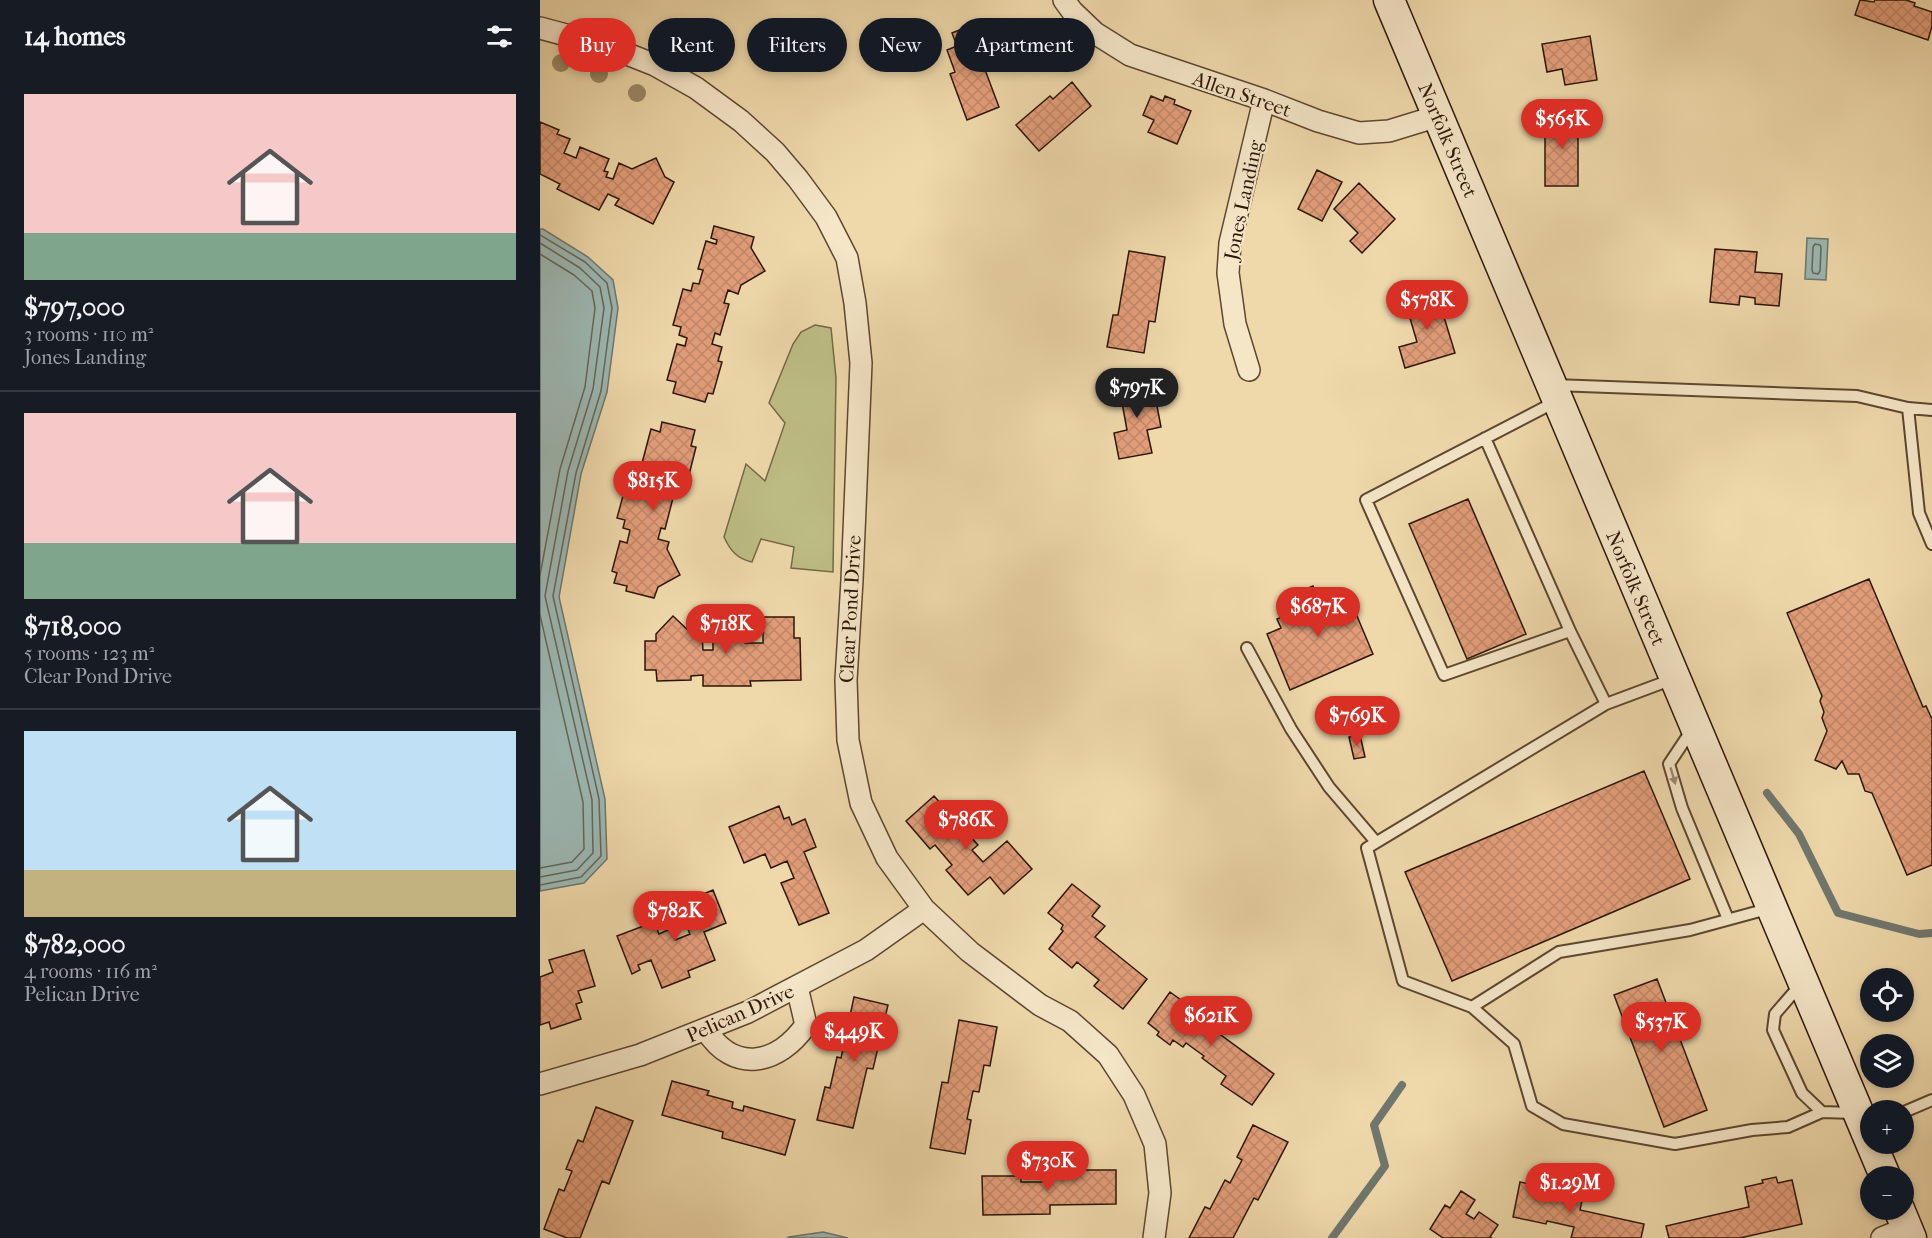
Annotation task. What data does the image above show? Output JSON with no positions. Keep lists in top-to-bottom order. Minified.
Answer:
{"streets":{"main road":["Norfolk Street"],"street":["Allen Street","Jones Landing","Clear Pond Drive","Pelican Drive"]},"crossings":[["Allen Street","Norfolk Street"],["Allen Street","Jones Landing"],["Clear Pond Drive","Pelican Drive"]],"page":{"heading":"14 homes","chip":["Buy","Rent","Filters","New","Apartment"],"list":[{"name":"$797,000","note":"3 rooms · 110 m² · Jones Landing"},{"name":"$718,000","note":"5 rooms · 123 m² · Clear Pond Drive"},{"name":"$782,000","note":"4 rooms · 116 m² · Pelican Drive"}],"price":["$565K","$578K","$797K","$815K","$687K","$718K","$769K","$786K","$782K","$621K","$537K","$449K","$730K","$1.29M"],"map_buttons":["+","−"]}}
